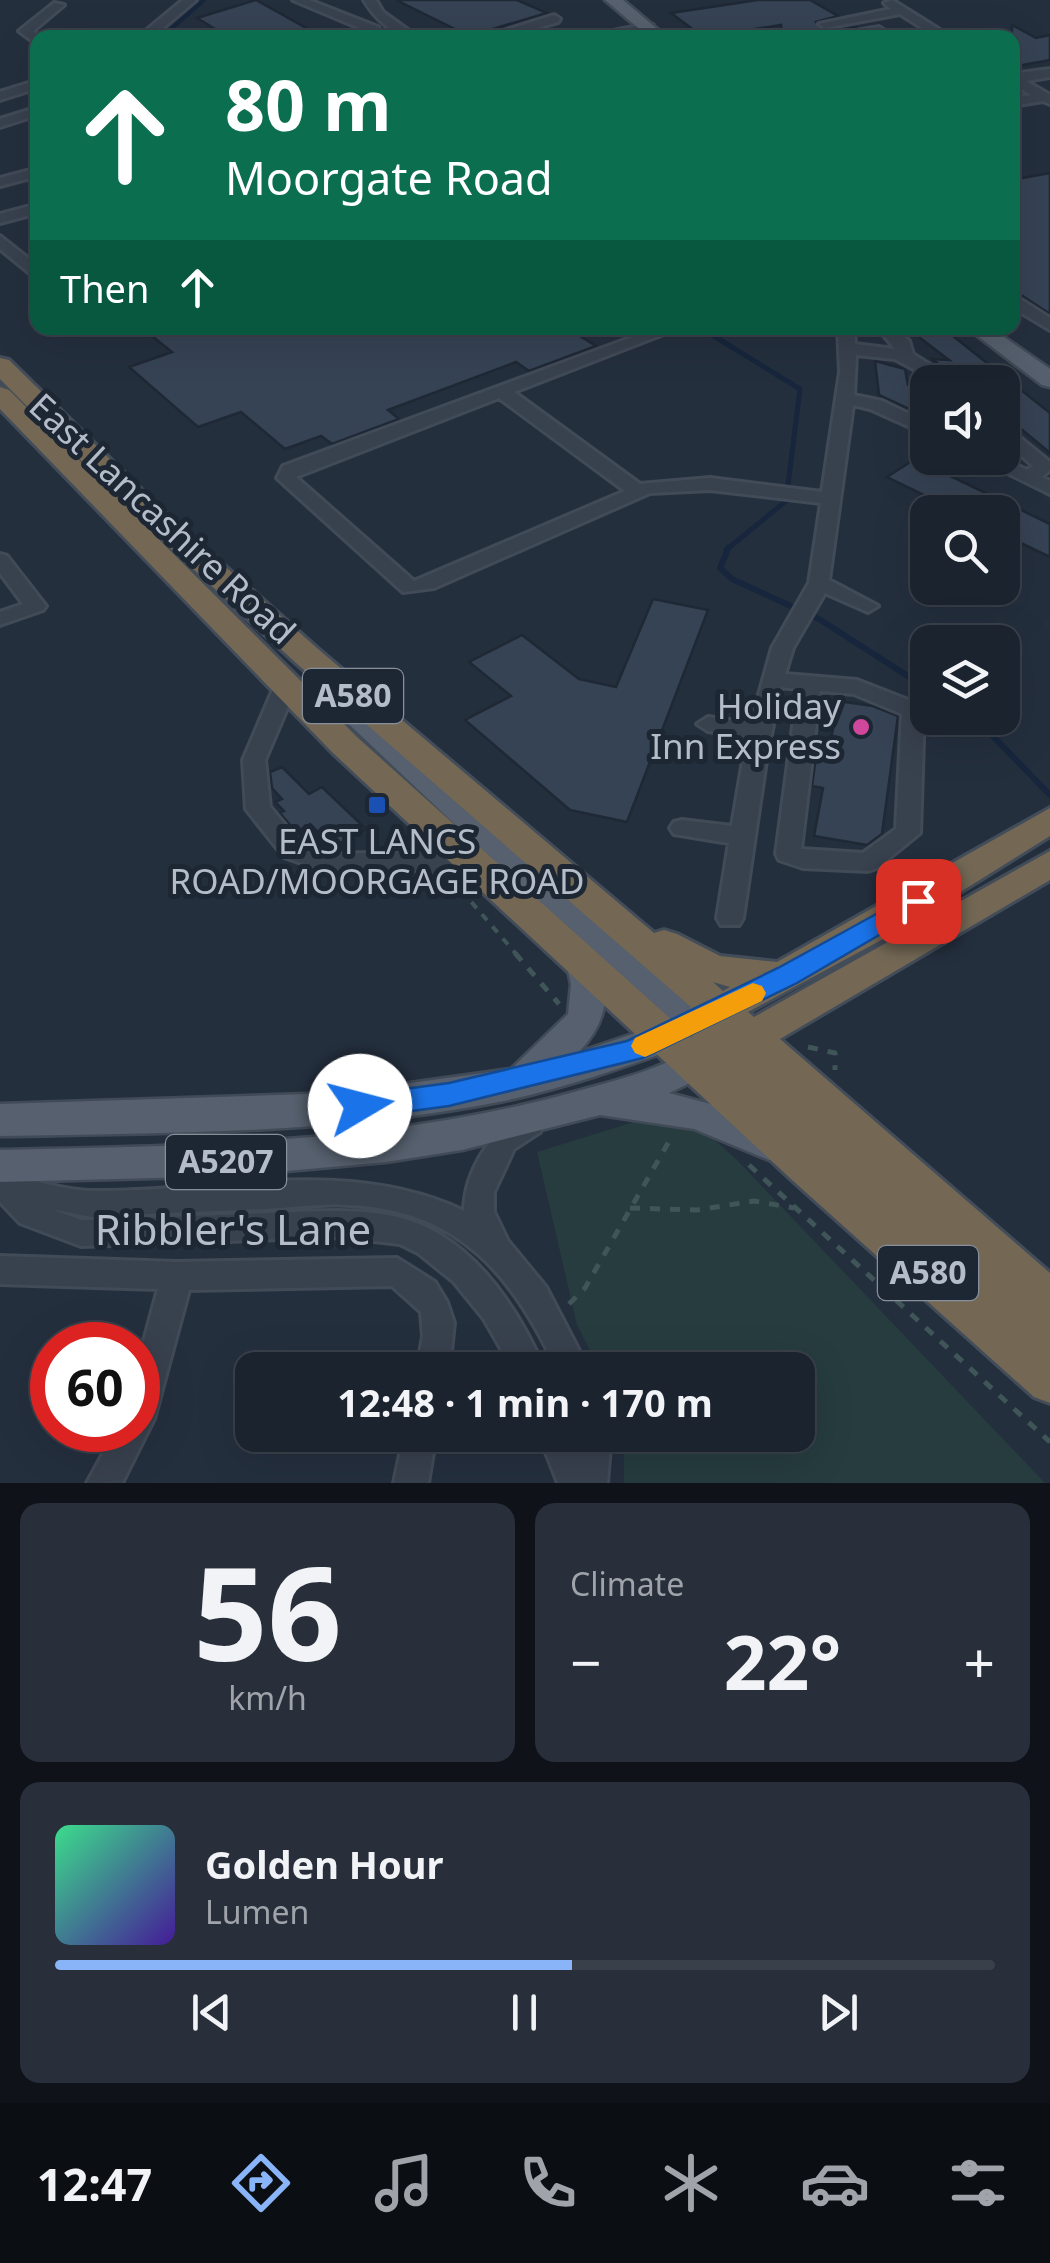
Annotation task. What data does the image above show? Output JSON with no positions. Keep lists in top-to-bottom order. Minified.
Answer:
{"streets":{"highway":["East Lancashire Road","A580","A5207"],"street":["Ribbler's Lane"]},"crossings":[["East Lancashire Road","A5207"],["A5207","Ribbler's Lane"]],"places":{"other":["Holiday Inn Express"],"transit":["EAST LANCS ROAD/MOORGAGE ROAD"]},"page":{"turn":["80 m","Moorgate Road"],"then":"Then","limit":"60","trip":"12:48 · 1 min · 170 m","tile":[["56","km/h"],"Climate"],"heat":["−","22°","+"],"song":["Golden Hour","Lumen"],"tabs":"12:47"}}
